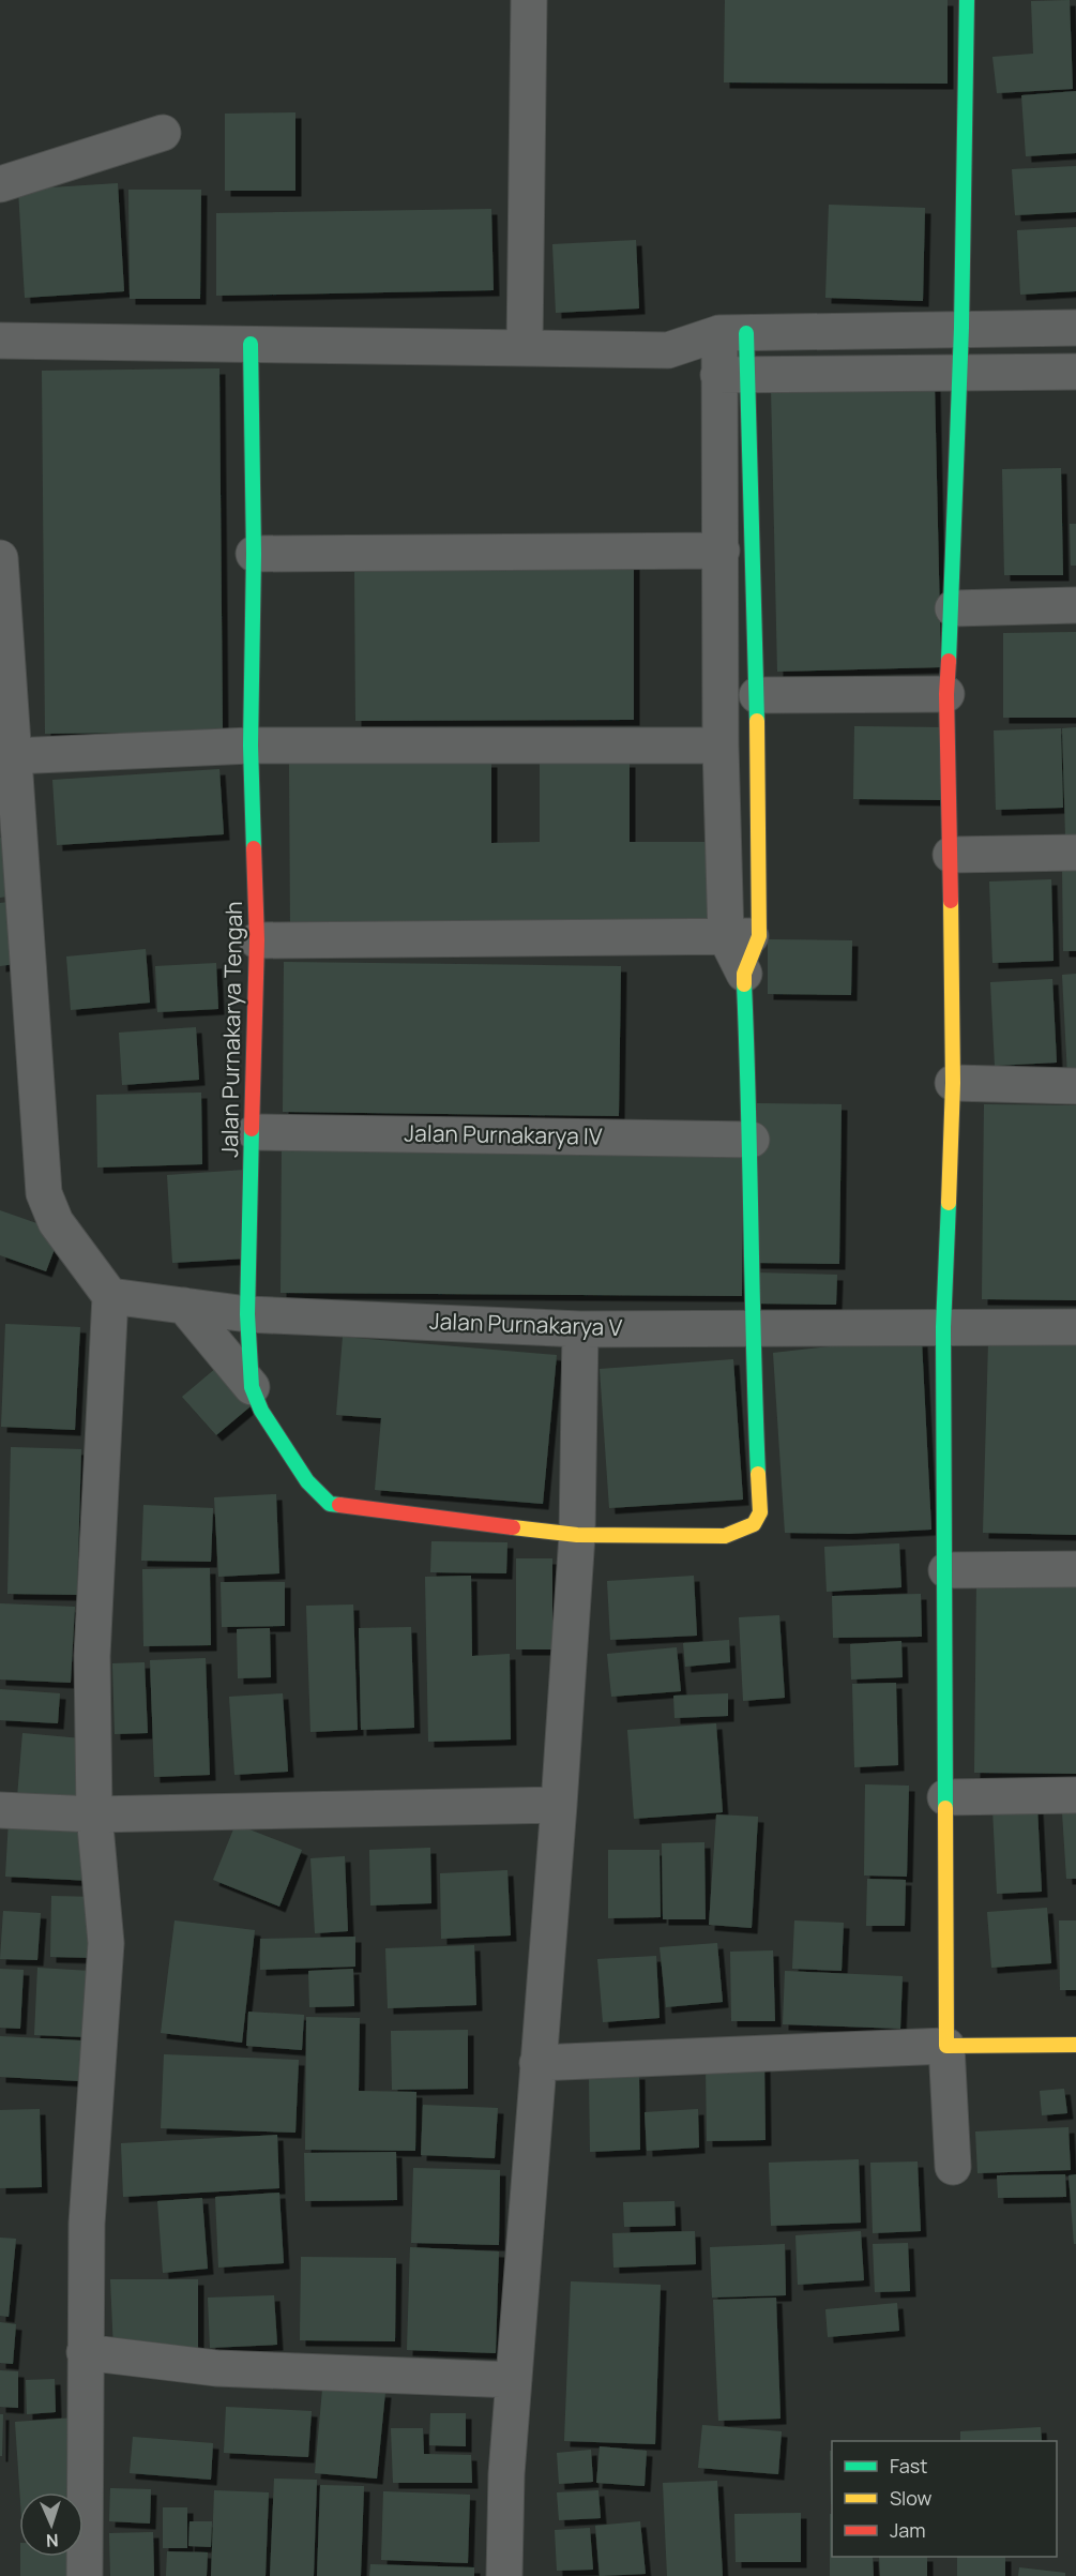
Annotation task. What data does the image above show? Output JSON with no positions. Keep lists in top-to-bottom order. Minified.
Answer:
{"streets":{"street":["Jalan Purnakarya Tengah","Jalan Purnakarya IV","Jalan Purnakarya V"]},"crossings":[["Jalan Purnakarya Tengah","Jalan Purnakarya IV"],["Jalan Purnakarya Tengah","Jalan Purnakarya V"]],"legend":["Fast","Slow","Jam"],"north":"bottom"}
